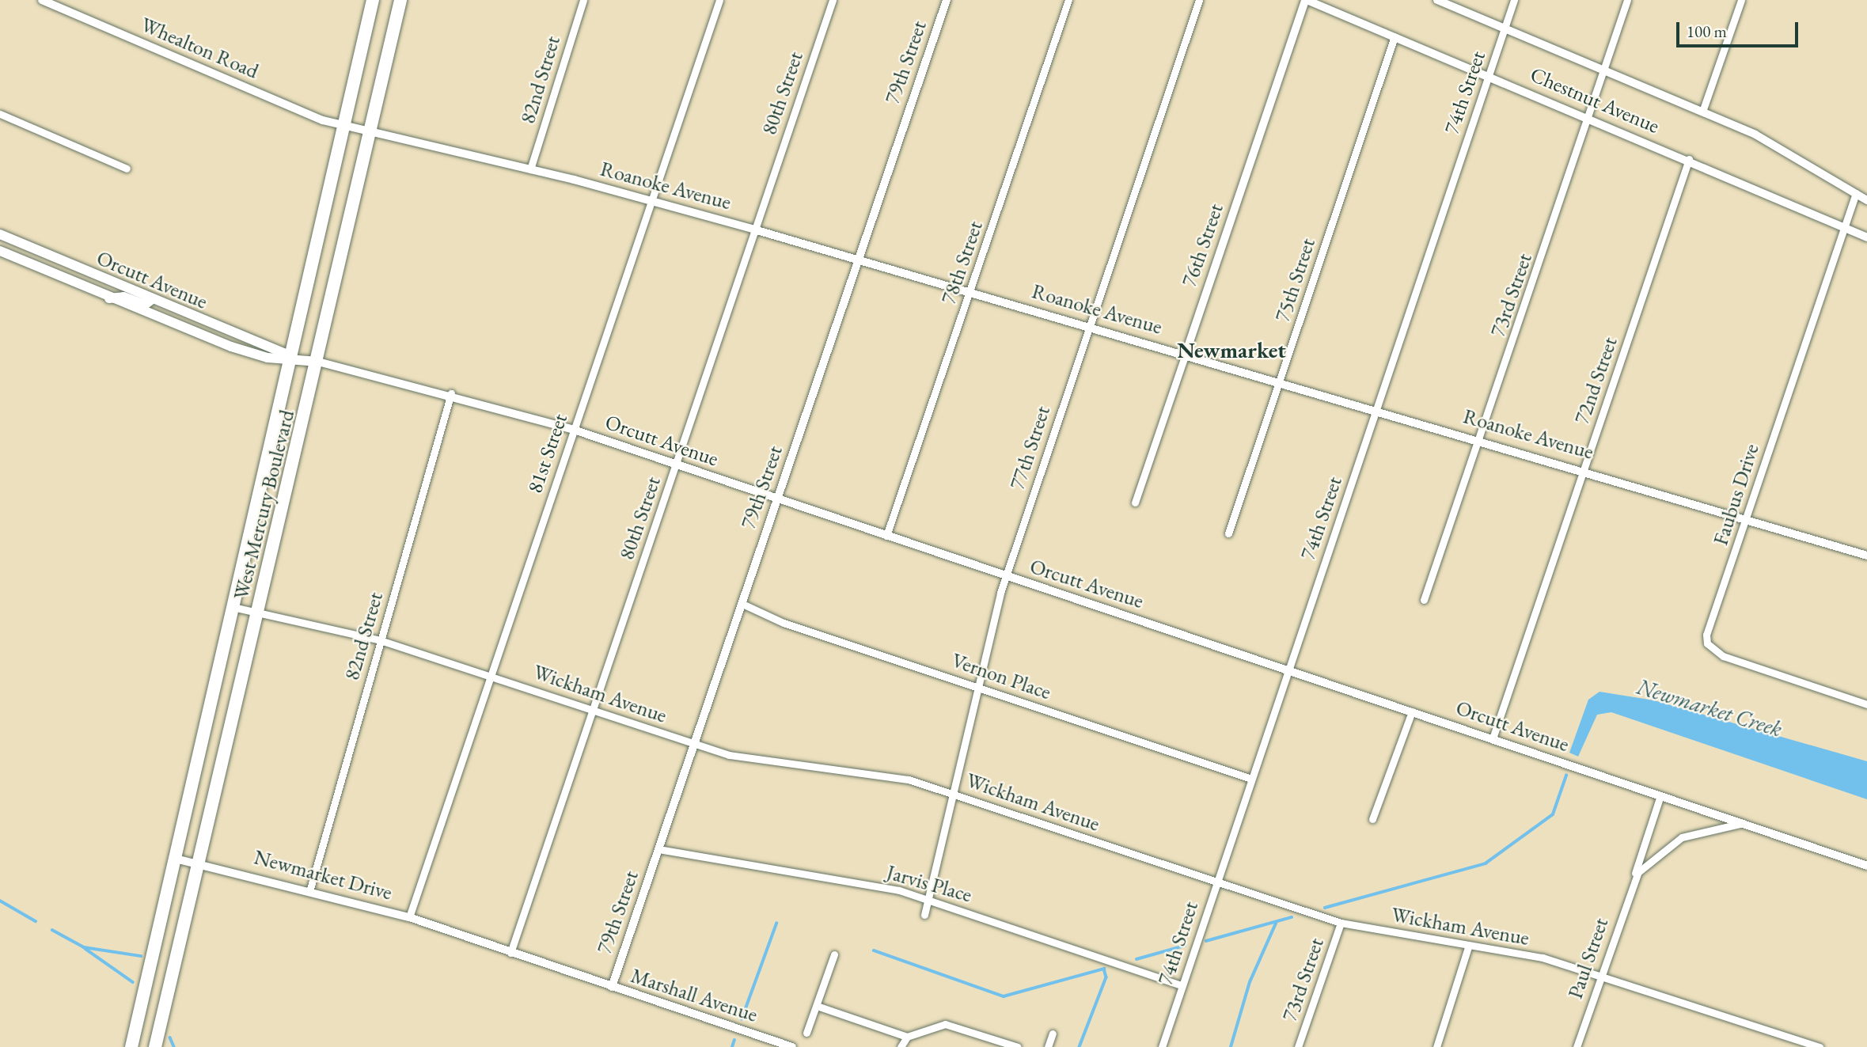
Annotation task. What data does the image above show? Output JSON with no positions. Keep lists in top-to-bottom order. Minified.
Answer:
{"streets":{"highway":["West Mercury Boulevard"],"main road":["Orcutt Avenue"],"street":["Whealton Road","79th Street","82nd Street","74th Street","80th Street","Chestnut Avenue","Roanoke Avenue","76th Street","78th Street","75th Street","73rd Street","72nd Street","77th Street","81st Street","Faubus Drive","Vernon Place","Wickham Avenue","Newmarket Drive","Jarvis Place","Paul Street","Marshall Avenue"]},"crossings":[["Whealton Road","Roanoke Avenue"],["Whealton Road","West Mercury Boulevard"],["79th Street","Roanoke Avenue"],["79th Street","Orcutt Avenue"],["79th Street","Vernon Place"],["79th Street","Wickham Avenue"],["79th Street","Jarvis Place"],["79th Street","Marshall Avenue"],["82nd Street","Roanoke Avenue"],["82nd Street","Orcutt Avenue"],["82nd Street","Wickham Avenue"],["82nd Street","Newmarket Drive"],["74th Street","Chestnut Avenue"],["74th Street","Roanoke Avenue"],["74th Street","Orcutt Avenue"],["74th Street","Vernon Place"],["74th Street","Wickham Avenue"],["74th Street","Jarvis Place"],["80th Street","Roanoke Avenue"],["80th Street","Orcutt Avenue"],["80th Street","Wickham Avenue"],["80th Street","Marshall Avenue"],["Chestnut Avenue","76th Street"],["Chestnut Avenue","75th Street"],["Chestnut Avenue","73rd Street"],["Chestnut Avenue","72nd Street"],["Chestnut Avenue","Faubus Drive"],["Roanoke Avenue","76th Street"],["Roanoke Avenue","78th Street"],["Roanoke Avenue","75th Street"],["Roanoke Avenue","73rd Street"],["Roanoke Avenue","72nd Street"],["Roanoke Avenue","77th Street"],["Roanoke Avenue","81st Street"],["Roanoke Avenue","Faubus Drive"],["Roanoke Avenue","West Mercury Boulevard"],["78th Street","Orcutt Avenue"],["Orcutt Avenue","72nd Street"],["Orcutt Avenue","77th Street"],["Orcutt Avenue","81st Street"],["Orcutt Avenue","West Mercury Boulevard"],["Orcutt Avenue","Paul Street"],["73rd Street","Wickham Avenue"],["77th Street","Vernon Place"],["77th Street","Wickham Avenue"],["77th Street","Jarvis Place"],["81st Street","Wickham Avenue"],["81st Street","Newmarket Drive"],["West Mercury Boulevard","Wickham Avenue"],["West Mercury Boulevard","Newmarket Drive"],["Wickham Avenue","Paul Street"],["Newmarket Drive","Marshall Avenue"]],"districts":["Newmarket"],"water":["Newmarket Creek"],"scale_bar":"100 m"}
